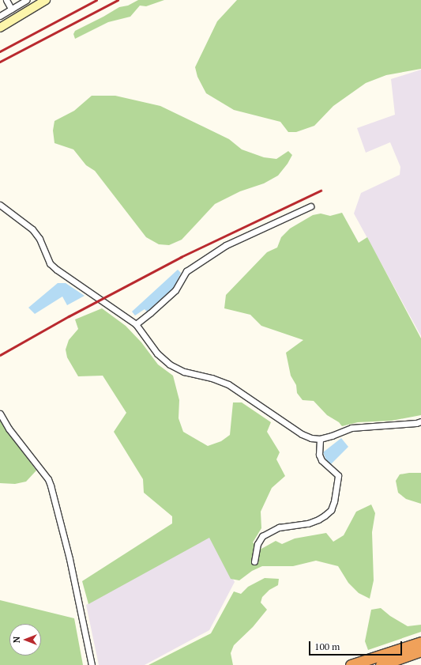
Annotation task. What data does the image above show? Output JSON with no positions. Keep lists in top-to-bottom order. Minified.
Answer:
{"scale_bar":"100 m","north":"left"}
